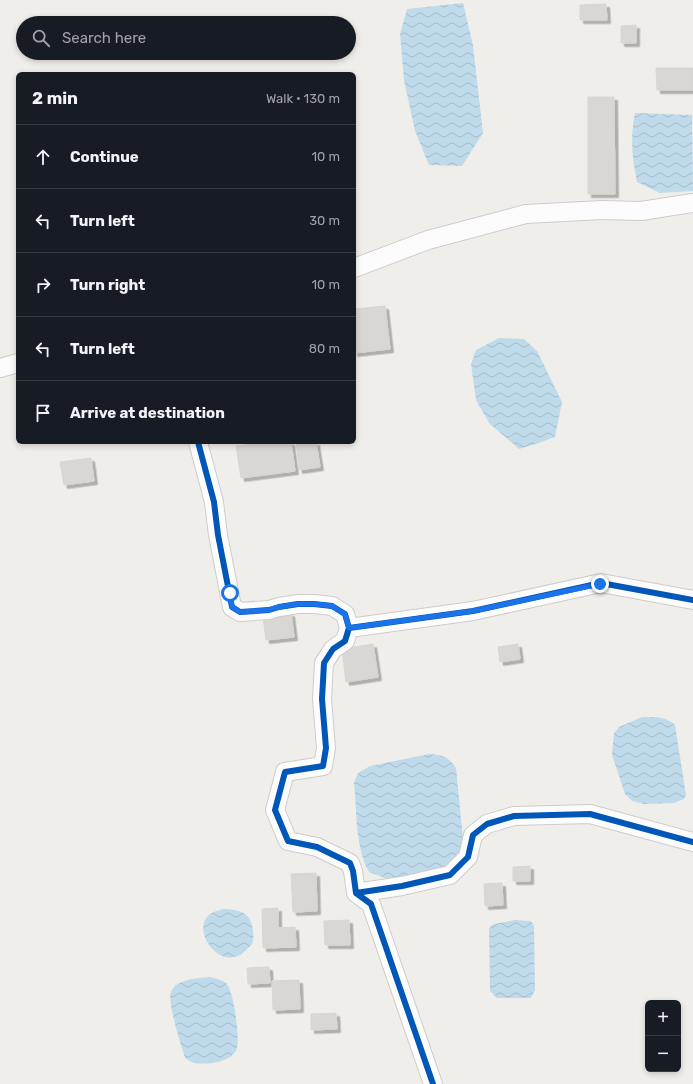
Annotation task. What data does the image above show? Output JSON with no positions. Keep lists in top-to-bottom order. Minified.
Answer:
{"page":{"search":"Search here","heading":["2 min","Walk · 130 m"],"list":[["Continue","10 m"],["Turn left","30 m"],["Turn right","10 m"],["Turn left","80 m"],"Arrive at destination"],"map_buttons":["+","−"]}}
